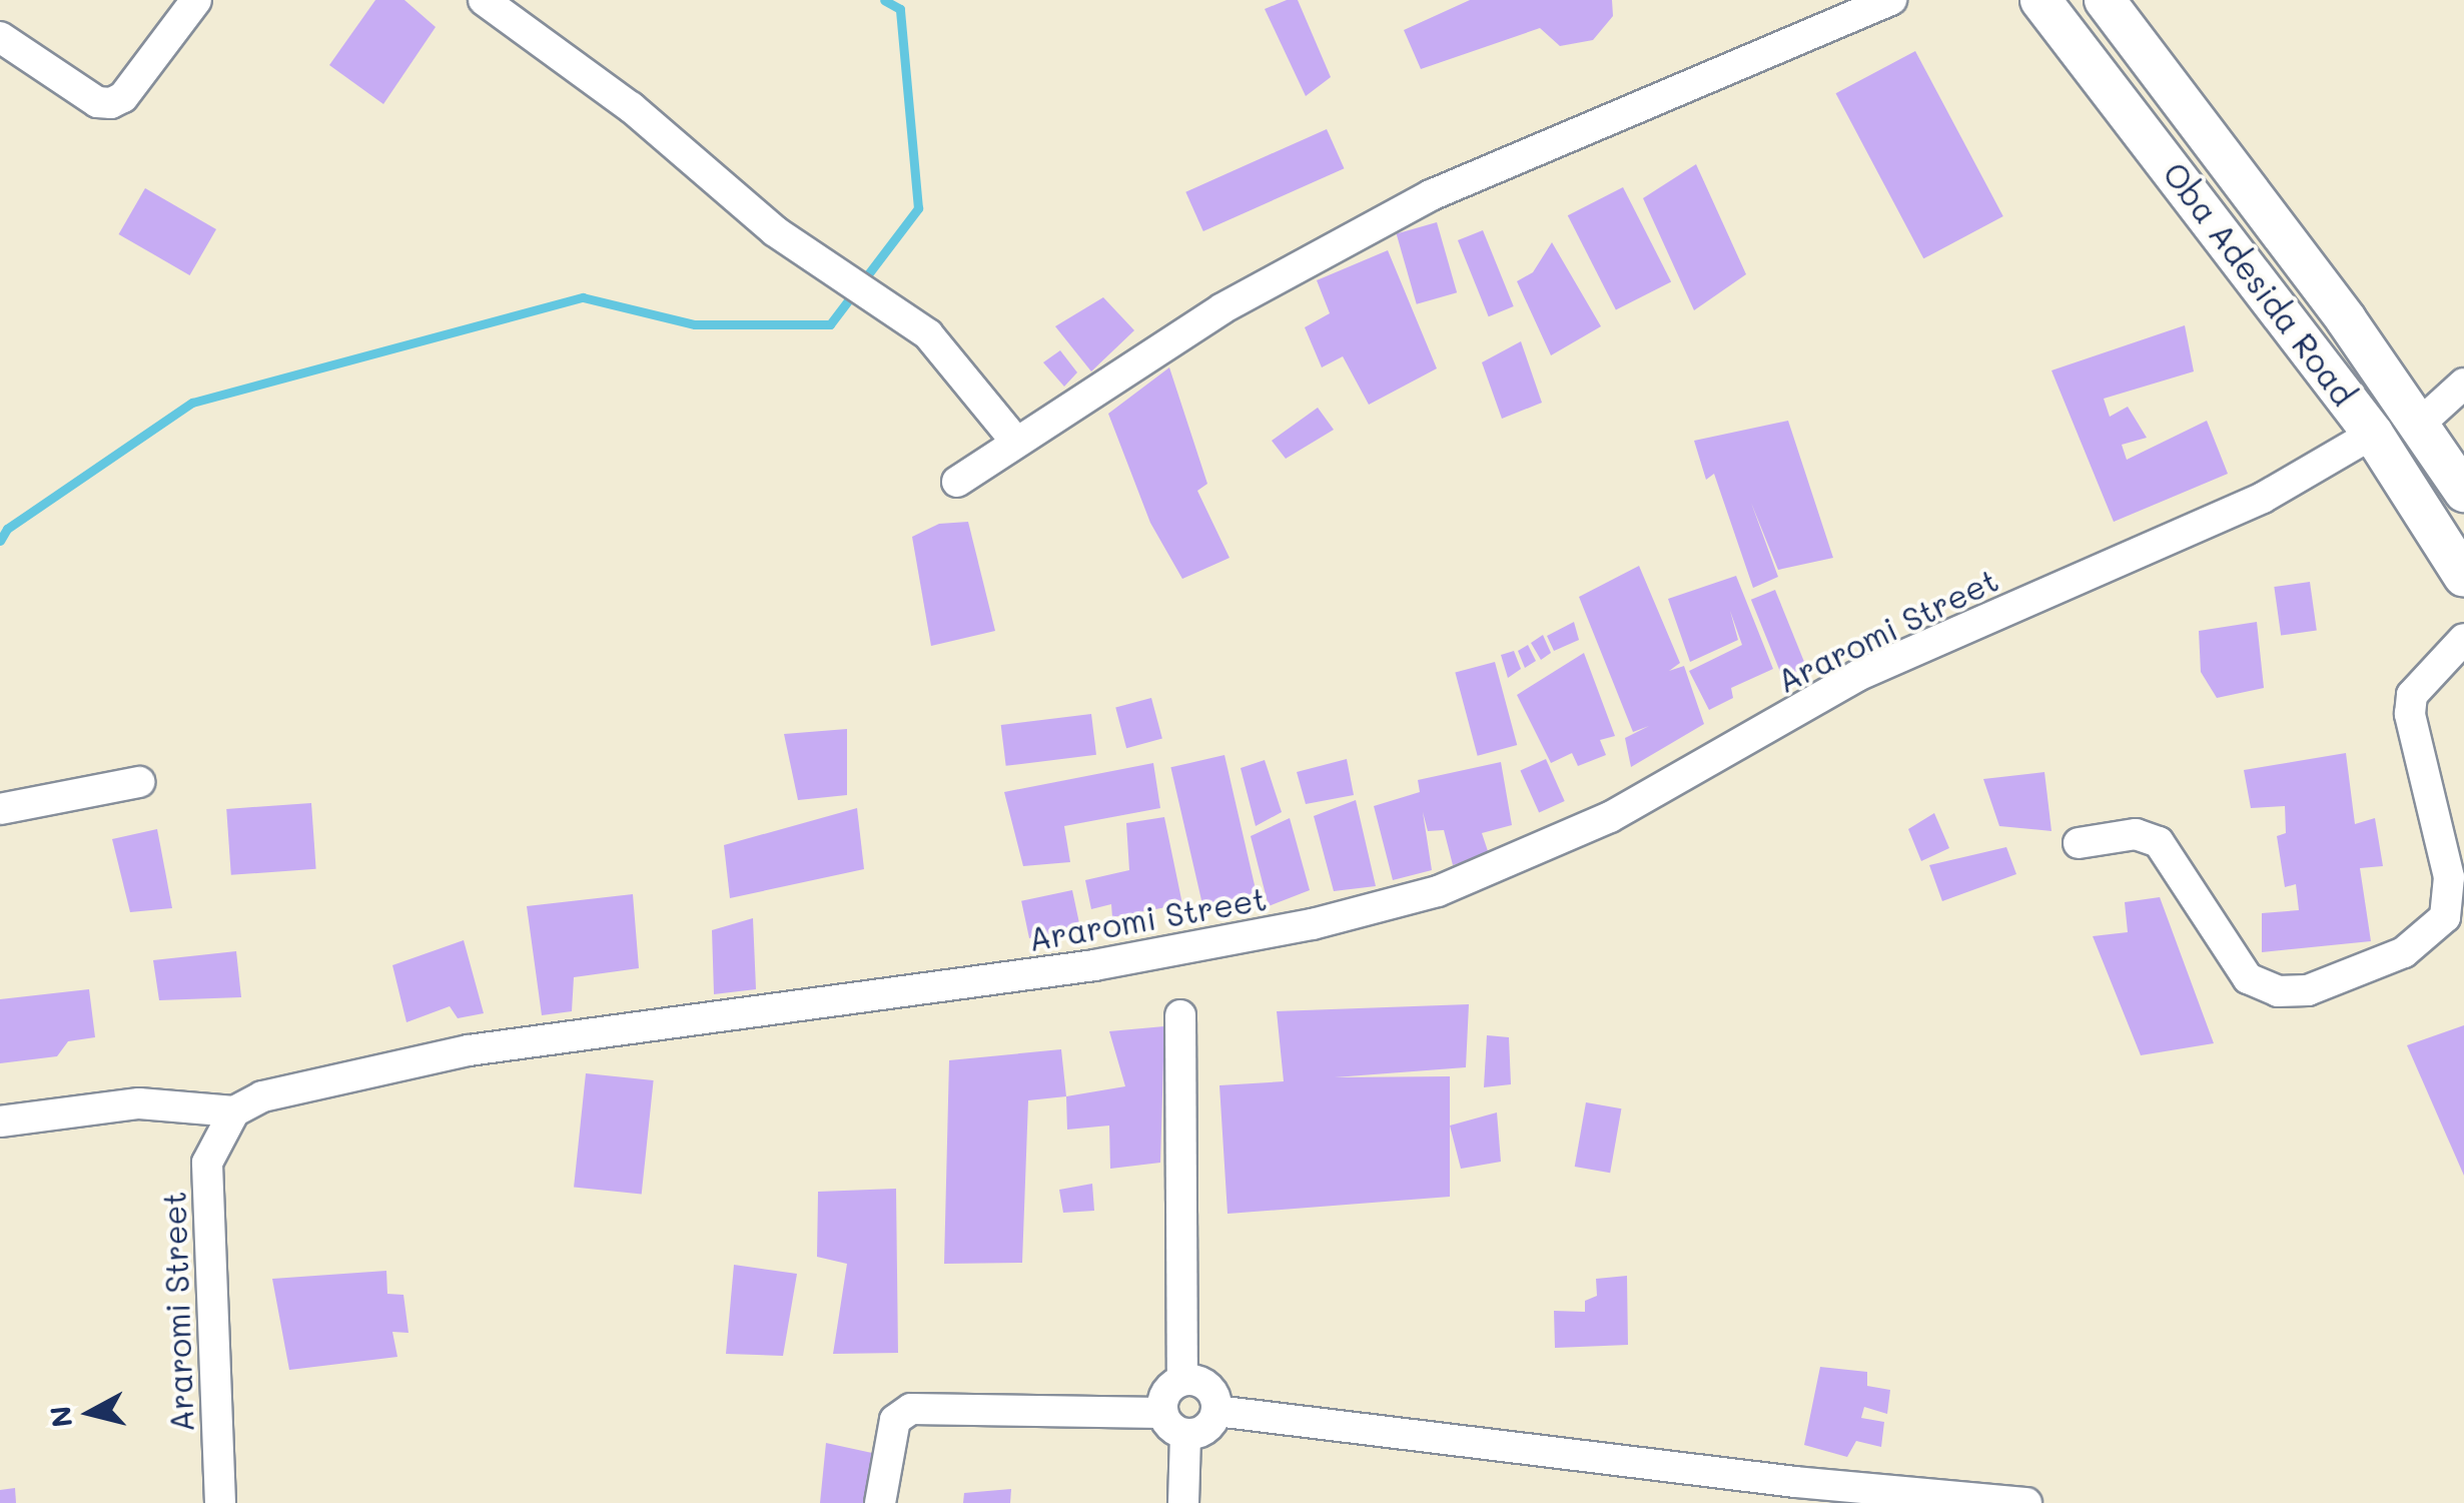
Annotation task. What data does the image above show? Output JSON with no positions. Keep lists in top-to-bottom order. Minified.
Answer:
{"streets":{"main road":["Oba Adesida Road"],"street":["Araromi Street"]},"crossings":[["Oba Adesida Road","Araromi Street"]],"north":"left"}
